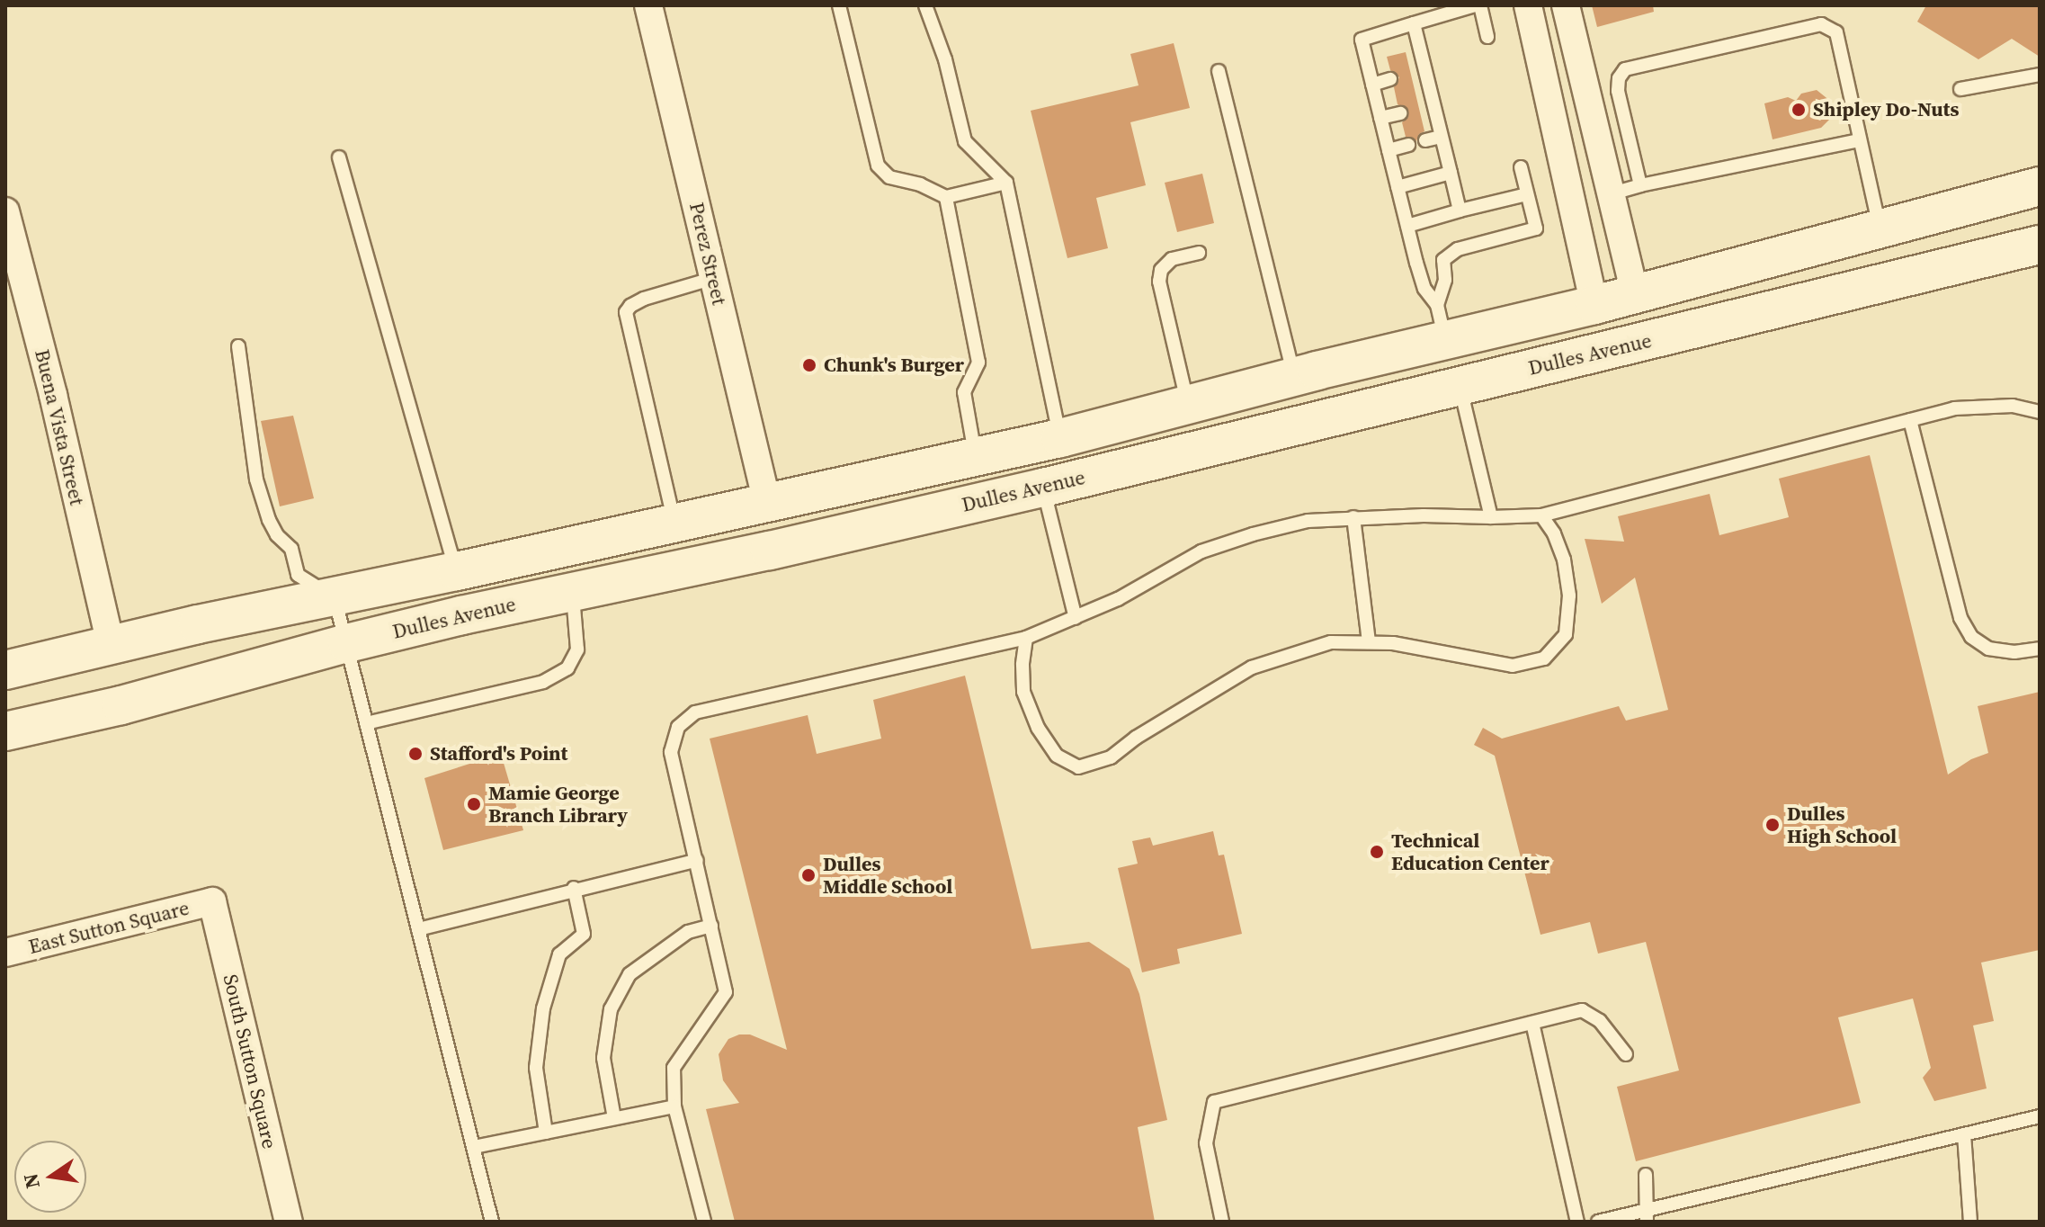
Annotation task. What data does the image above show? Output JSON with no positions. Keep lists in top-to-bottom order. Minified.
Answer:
{"streets":{"main road":["Dulles Avenue"],"street":["Perez Street","Buena Vista Street","East Sutton Square","South Sutton Square"]},"crossings":[["East Sutton Square","South Sutton Square"]],"places":["Shipley Do-Nuts","Chunk's Burger","Stafford's Point","Mamie George Branch Library","Dulles High School","Technical Education Center","Dulles Middle School"],"north":"left"}
